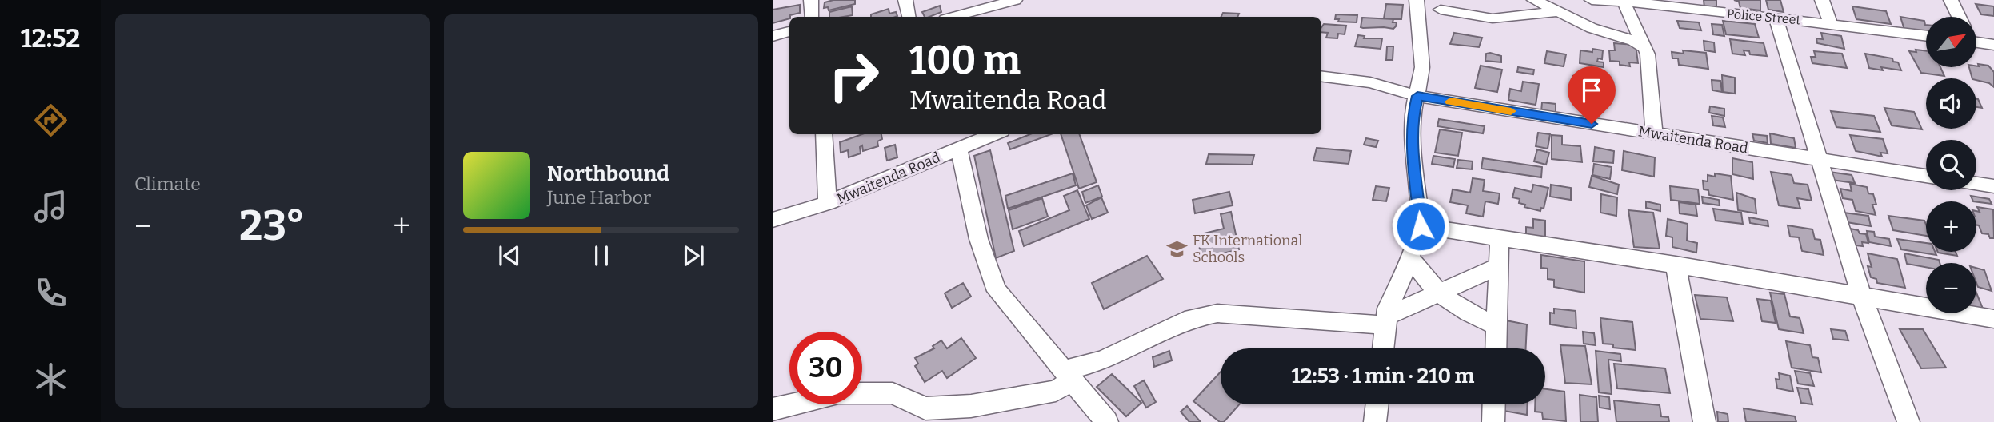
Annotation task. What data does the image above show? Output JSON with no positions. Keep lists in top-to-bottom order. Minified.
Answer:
{"streets":{"street":["Police Street","Mwaitenda Road"]},"places":{"school or university":["FK International Schools"]},"north":"top right","page":{"tabs":"12:52","tile":"Climate","map_buttons":["+","−"],"turn":["100 m","Mwaitenda Road"],"song":["Northbound","June Harbor"],"heat":["−","23°","+"],"limit":"30","trip":"12:53 · 1 min · 210 m"}}
